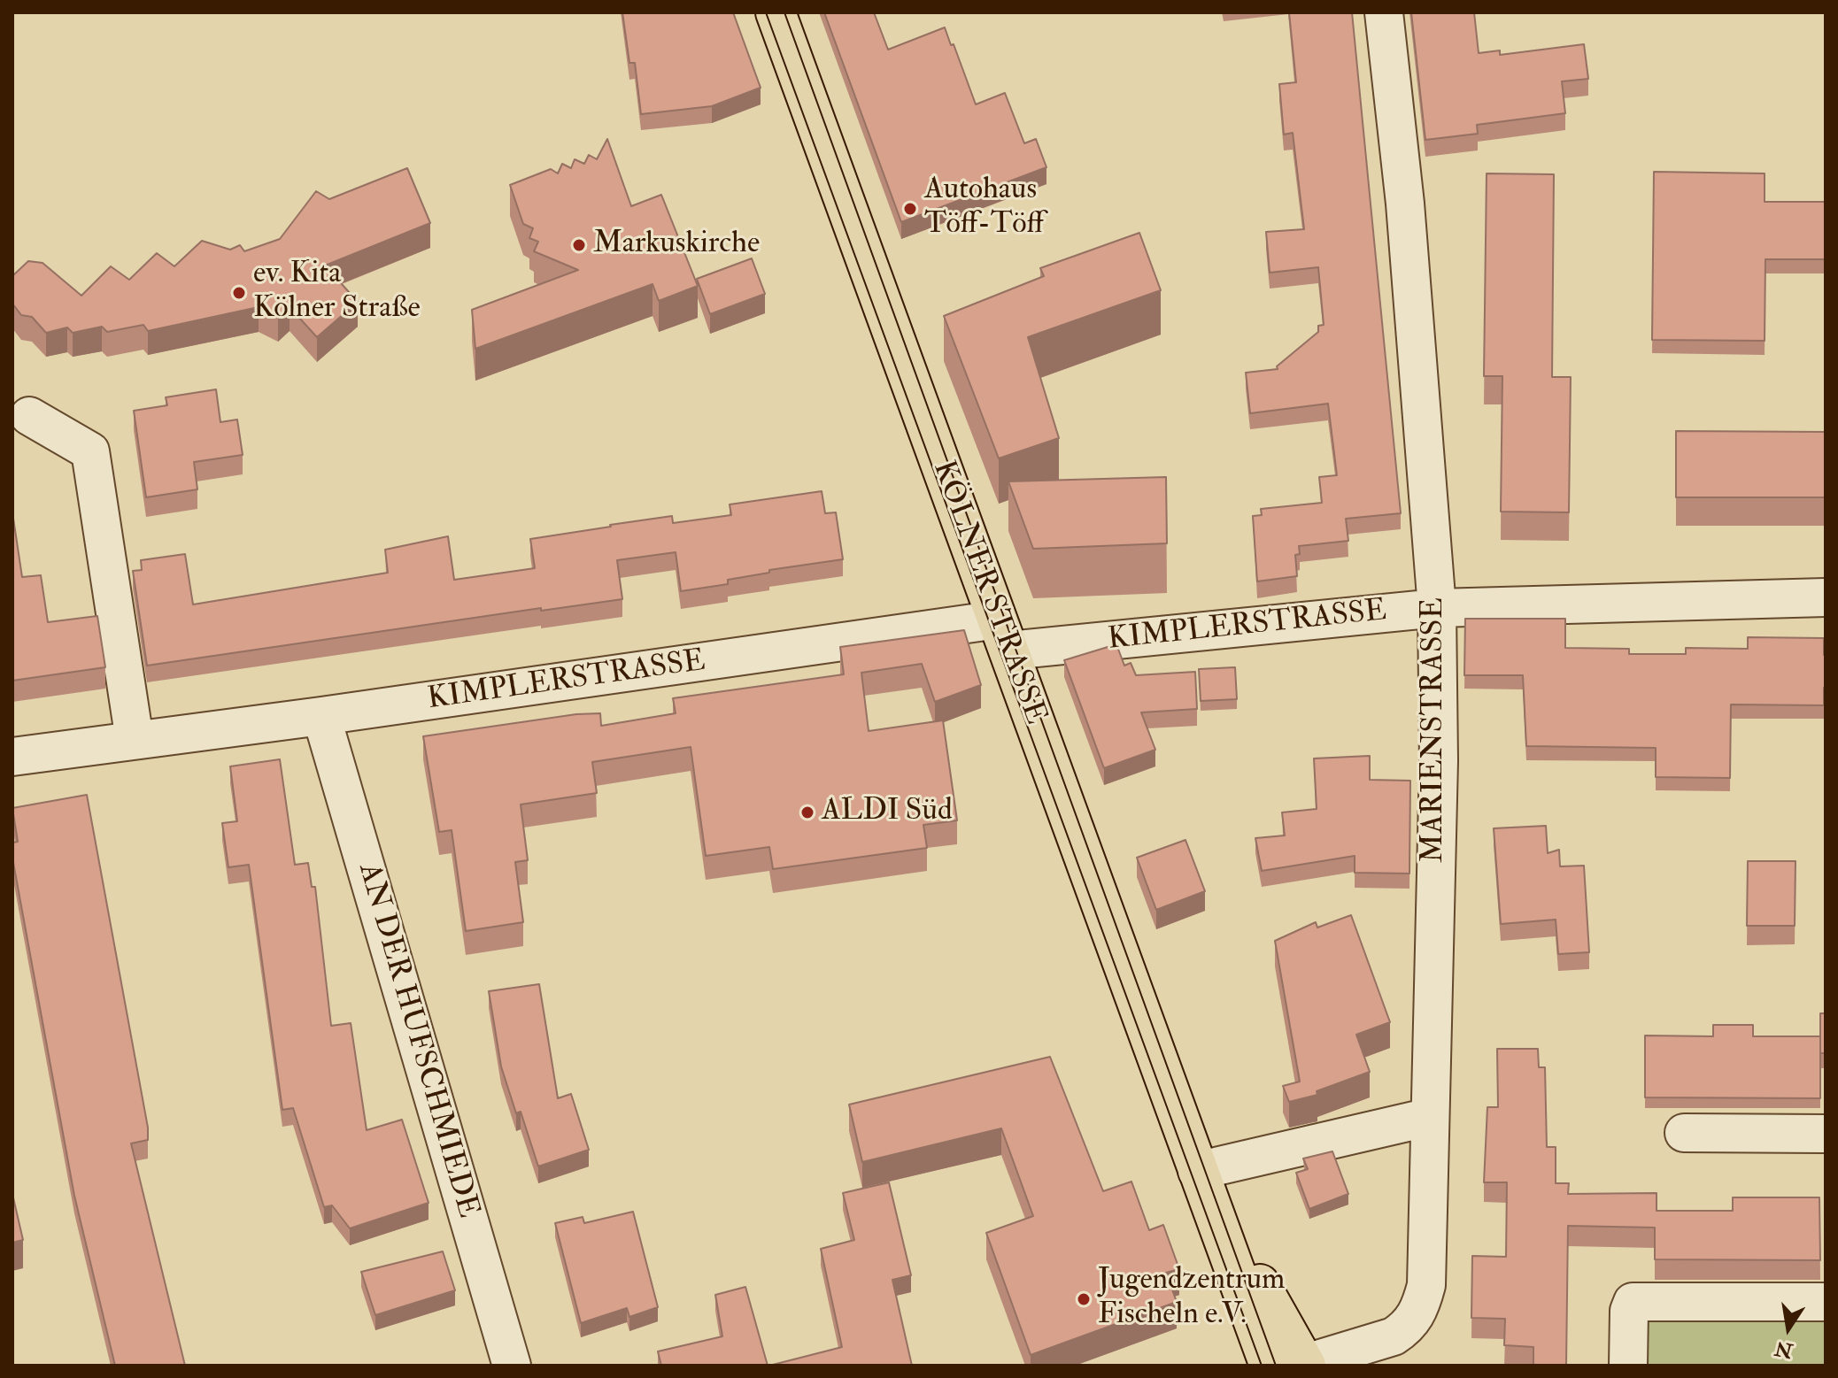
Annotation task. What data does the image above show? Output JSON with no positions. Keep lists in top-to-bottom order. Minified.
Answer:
{"streets":{"main road":["KÖLNER STRASSE"],"street":["KIMPLERSTRASSE","MARIENSTRASSE","AN DER HUFSCHMIEDE"]},"crossings":[["KÖLNER STRASSE","KIMPLERSTRASSE"],["KÖLNER STRASSE","MARIENSTRASSE"],["KIMPLERSTRASSE","MARIENSTRASSE"],["KIMPLERSTRASSE","AN DER HUFSCHMIEDE"]],"places":["Autohaus Töff-Töff","Markuskirche","ev. Kita Kölner Straße","ALDI Süd","Jugendzentrum Fischeln e.V."],"north":"bottom"}
